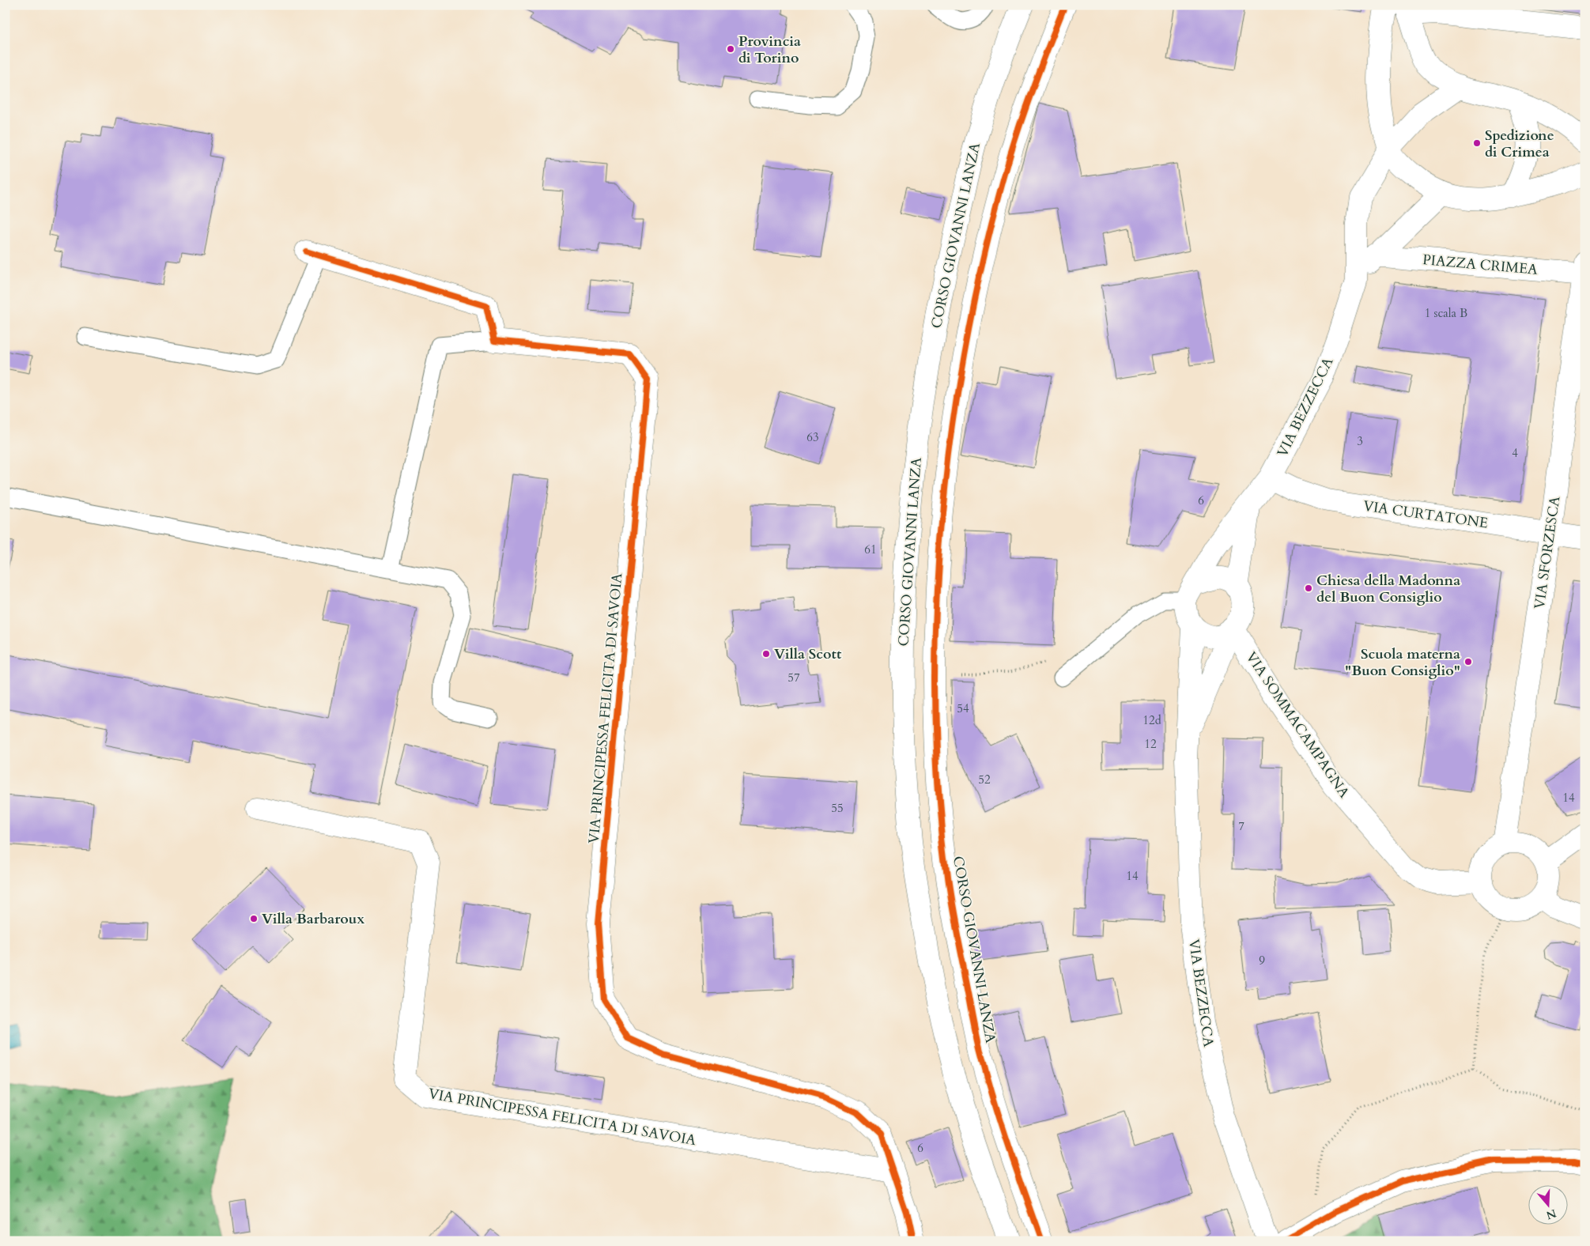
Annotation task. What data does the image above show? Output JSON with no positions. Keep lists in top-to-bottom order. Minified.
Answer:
{"streets":{"street":["CORSO GIOVANNI LANZA","PIAZZA CRIMEA","VIA BEZZECCA","VIA CURTATONE","VIA SFORZESCA","VIA PRINCIPESSA FELICITA DI SAVOIA","VIA SOMMACAMPAGNA"]},"crossings":[["PIAZZA CRIMEA","VIA SFORZESCA"],["VIA BEZZECCA","VIA CURTATONE"],["VIA BEZZECCA","VIA SOMMACAMPAGNA"],["VIA CURTATONE","VIA SFORZESCA"],["VIA SFORZESCA","VIA SOMMACAMPAGNA"]],"places":["Provincia di Torino","Spedizione di Crimea","Chiesa della Madonna del Buon Consiglio","Villa Scott","Scuola materna \"Buon Consiglio\"","Villa Barbaroux"],"house_numbers":["1 scala B","63","3","4","6","61","57","54","12d","12","52","14","55","7","14","9","6"],"north":"bottom"}
